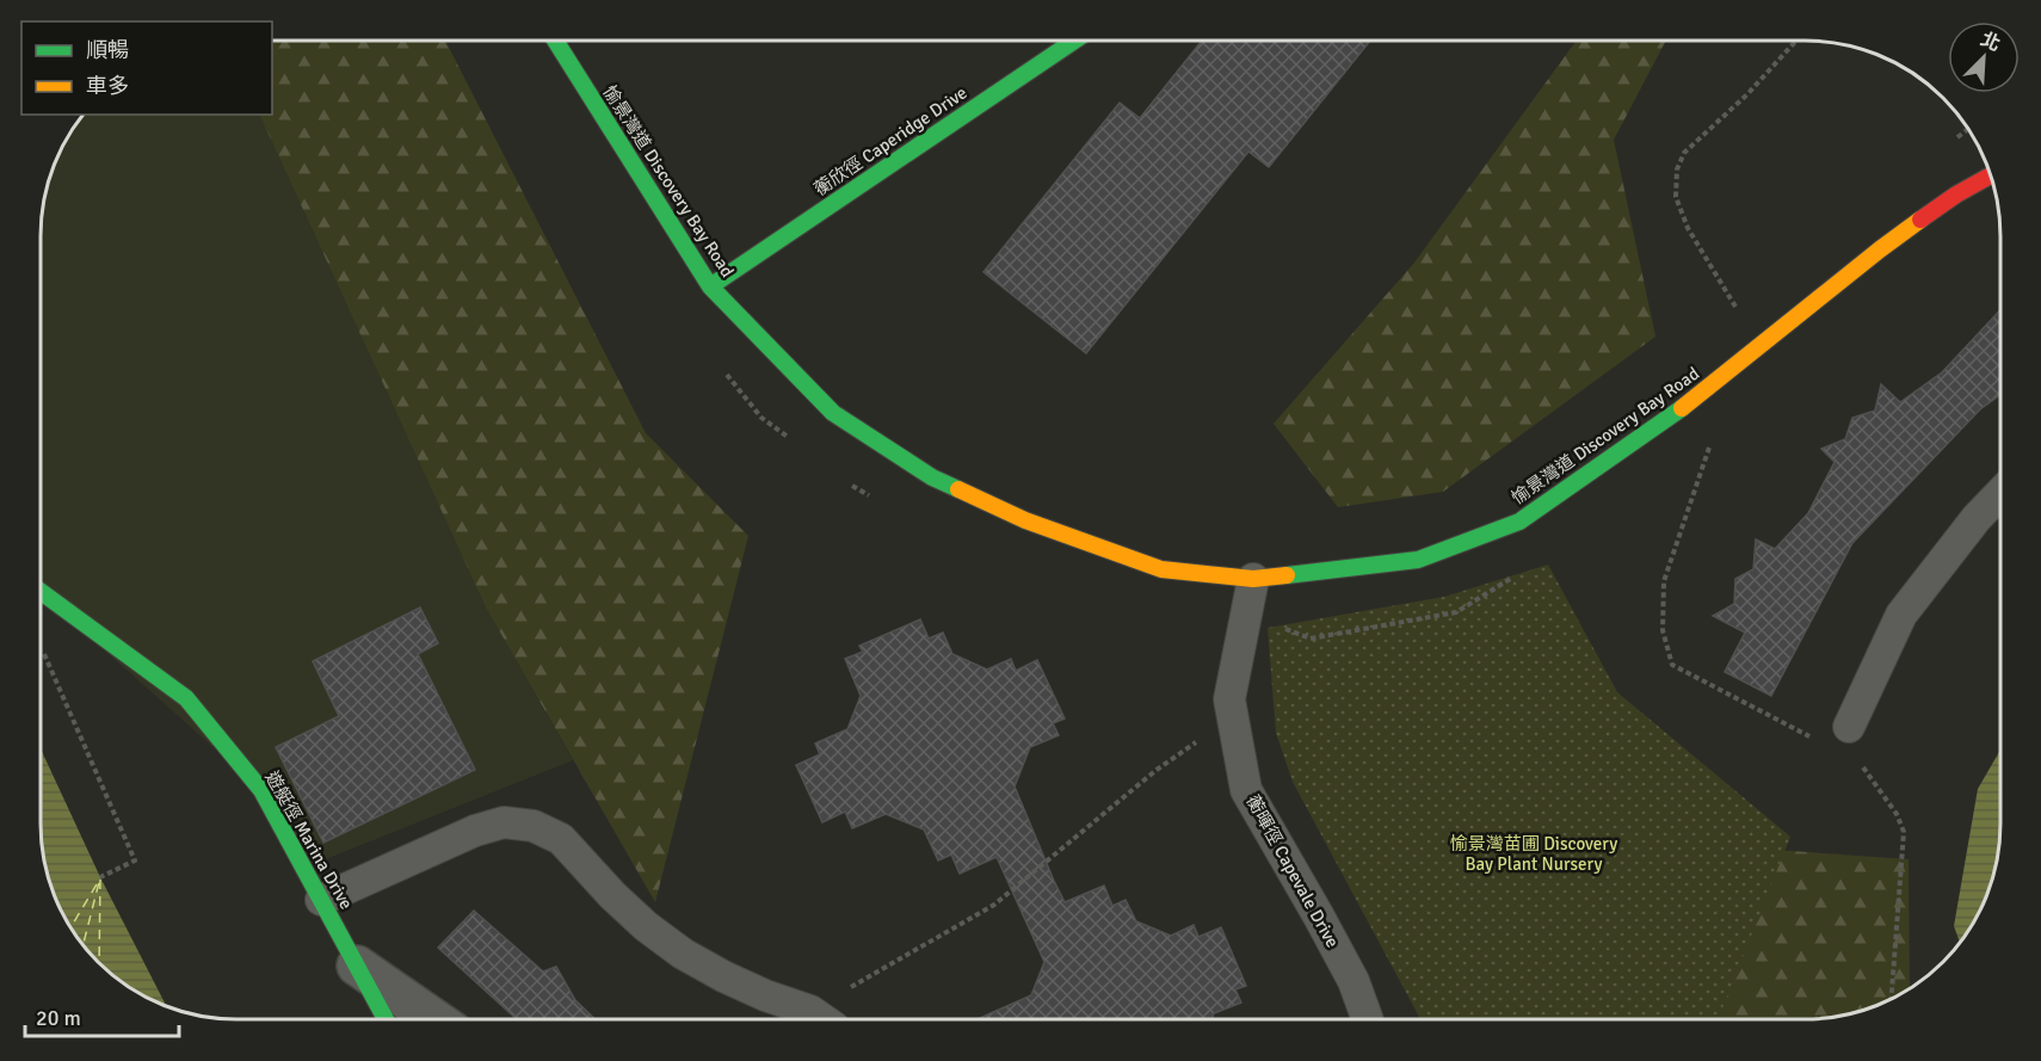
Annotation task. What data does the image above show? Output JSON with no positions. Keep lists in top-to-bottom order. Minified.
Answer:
{"streets":{"street":["蘅欣徑 Caperidge Drive","愉景灣道 Discovery Bay Road","遊艇徑 Marina Drive"],"lane":["蘅暉徑 Capevale Drive"]},"crossings":[["蘅欣徑 Caperidge Drive","愉景灣道 Discovery Bay Road"],["愉景灣道 Discovery Bay Road","蘅暉徑 Capevale Drive"]],"parks":["愉景灣苗圃 Discovery Bay Plant Nursery"],"legend":["順暢","車多"],"scale_bar":"20 m","north":"top right"}
